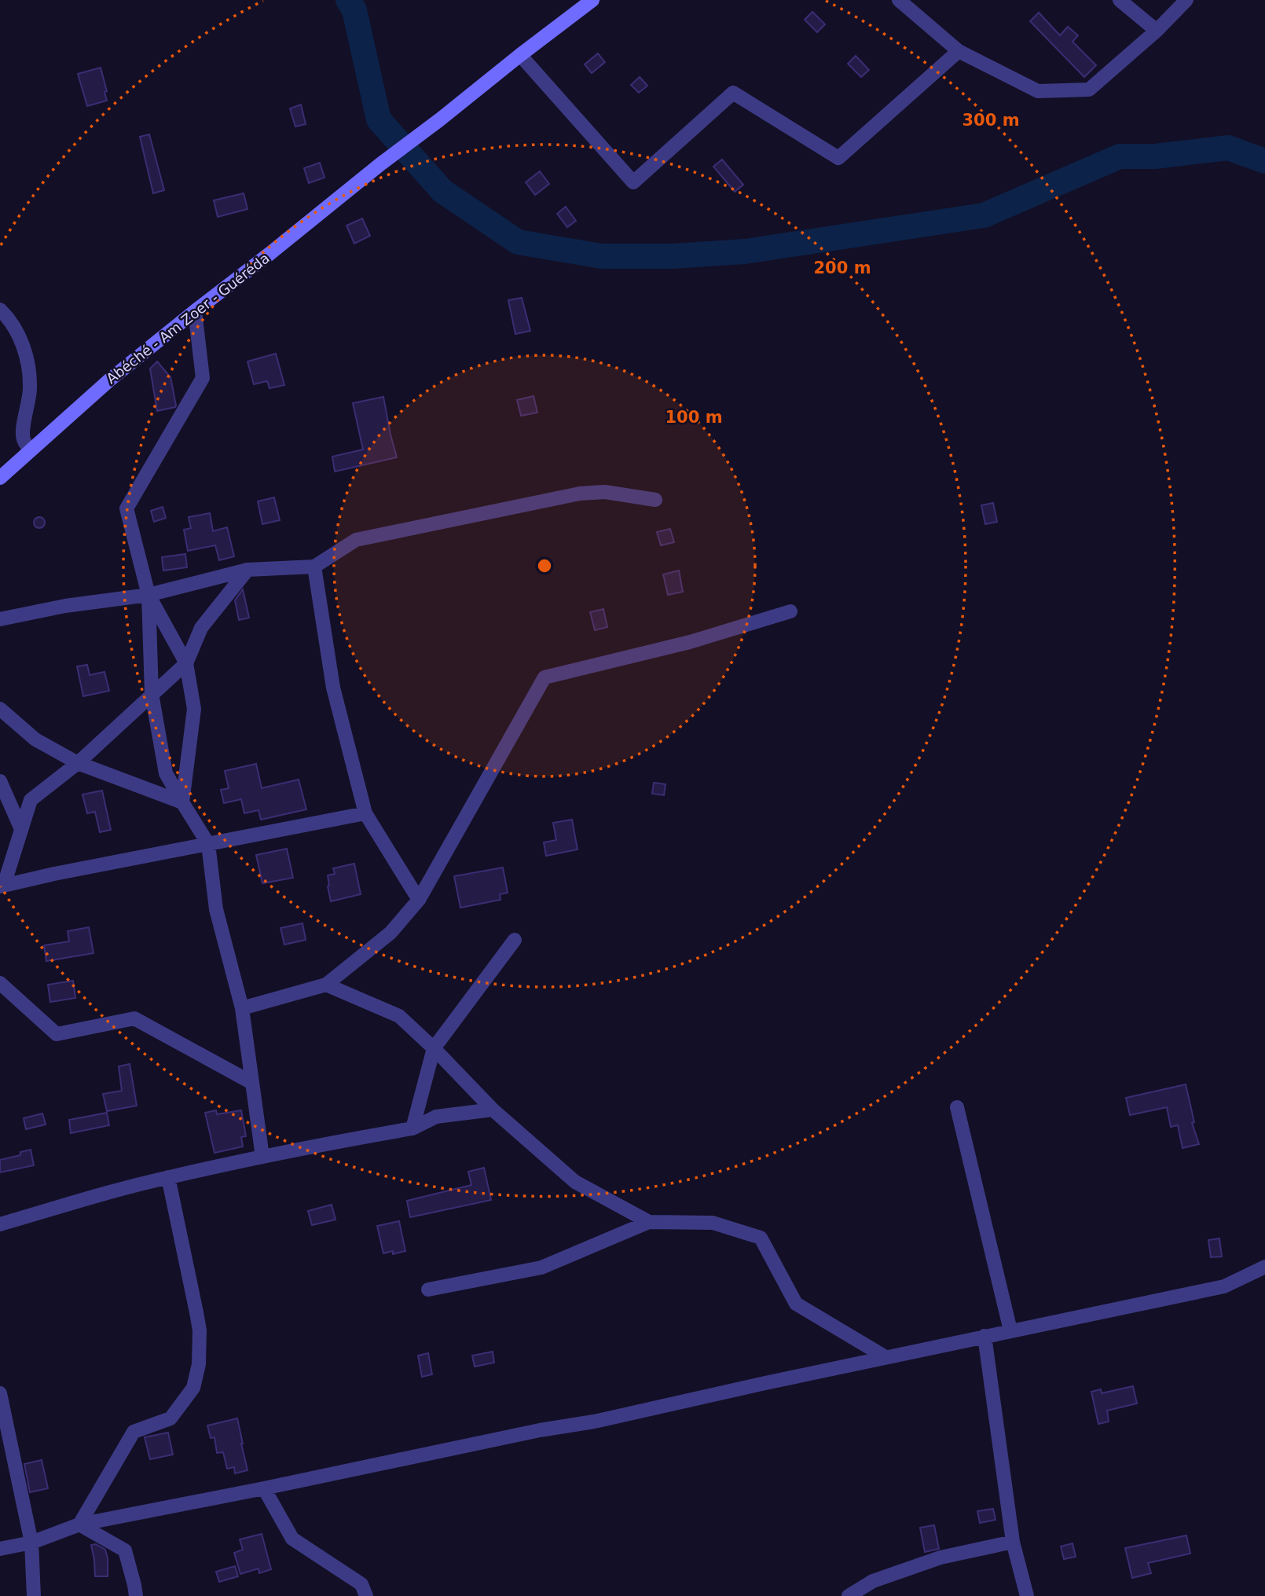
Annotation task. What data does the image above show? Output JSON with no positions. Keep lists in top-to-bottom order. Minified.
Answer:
{"streets":{"main road":["Abéché - Am Zoer - Guéréda"]},"rings":["300 m","200 m","100 m"]}
